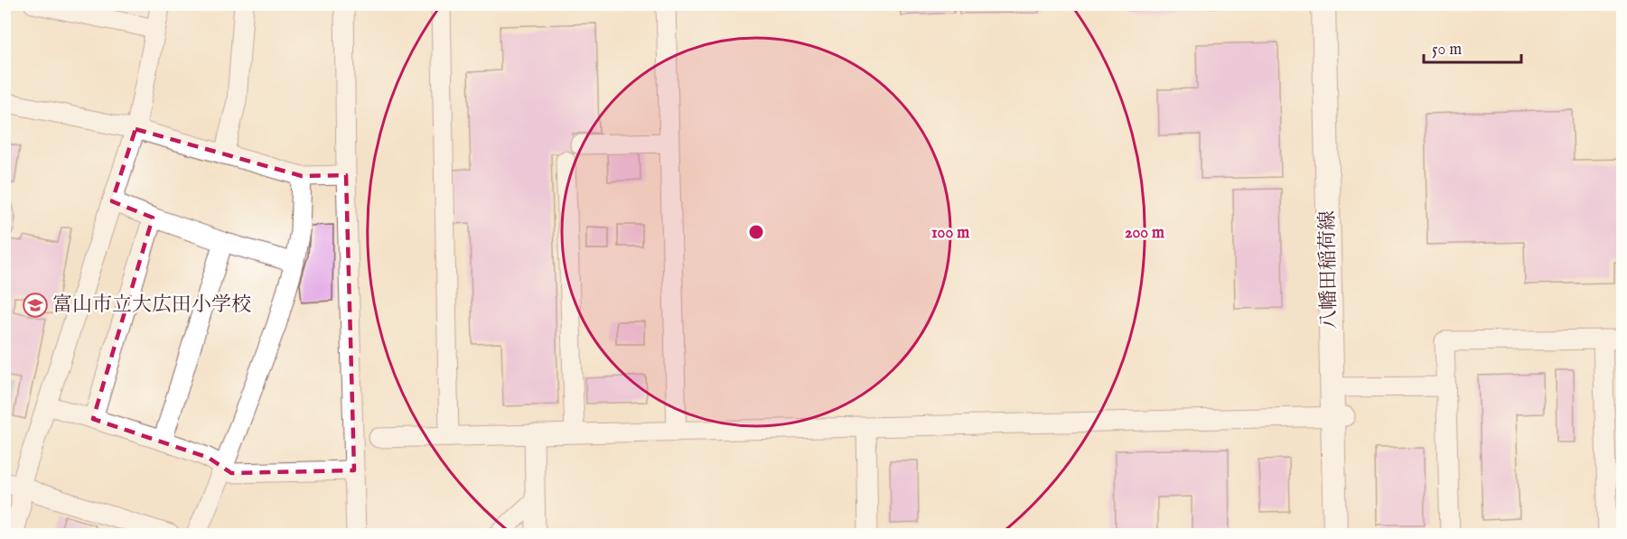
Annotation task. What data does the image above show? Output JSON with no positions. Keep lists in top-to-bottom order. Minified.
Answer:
{"streets":{"main road":["八幡田稲荷線"]},"places":{"school or university":["富山市立大広田小学校"]},"scale_bar":"50 m","rings":["100 m","200 m"]}
